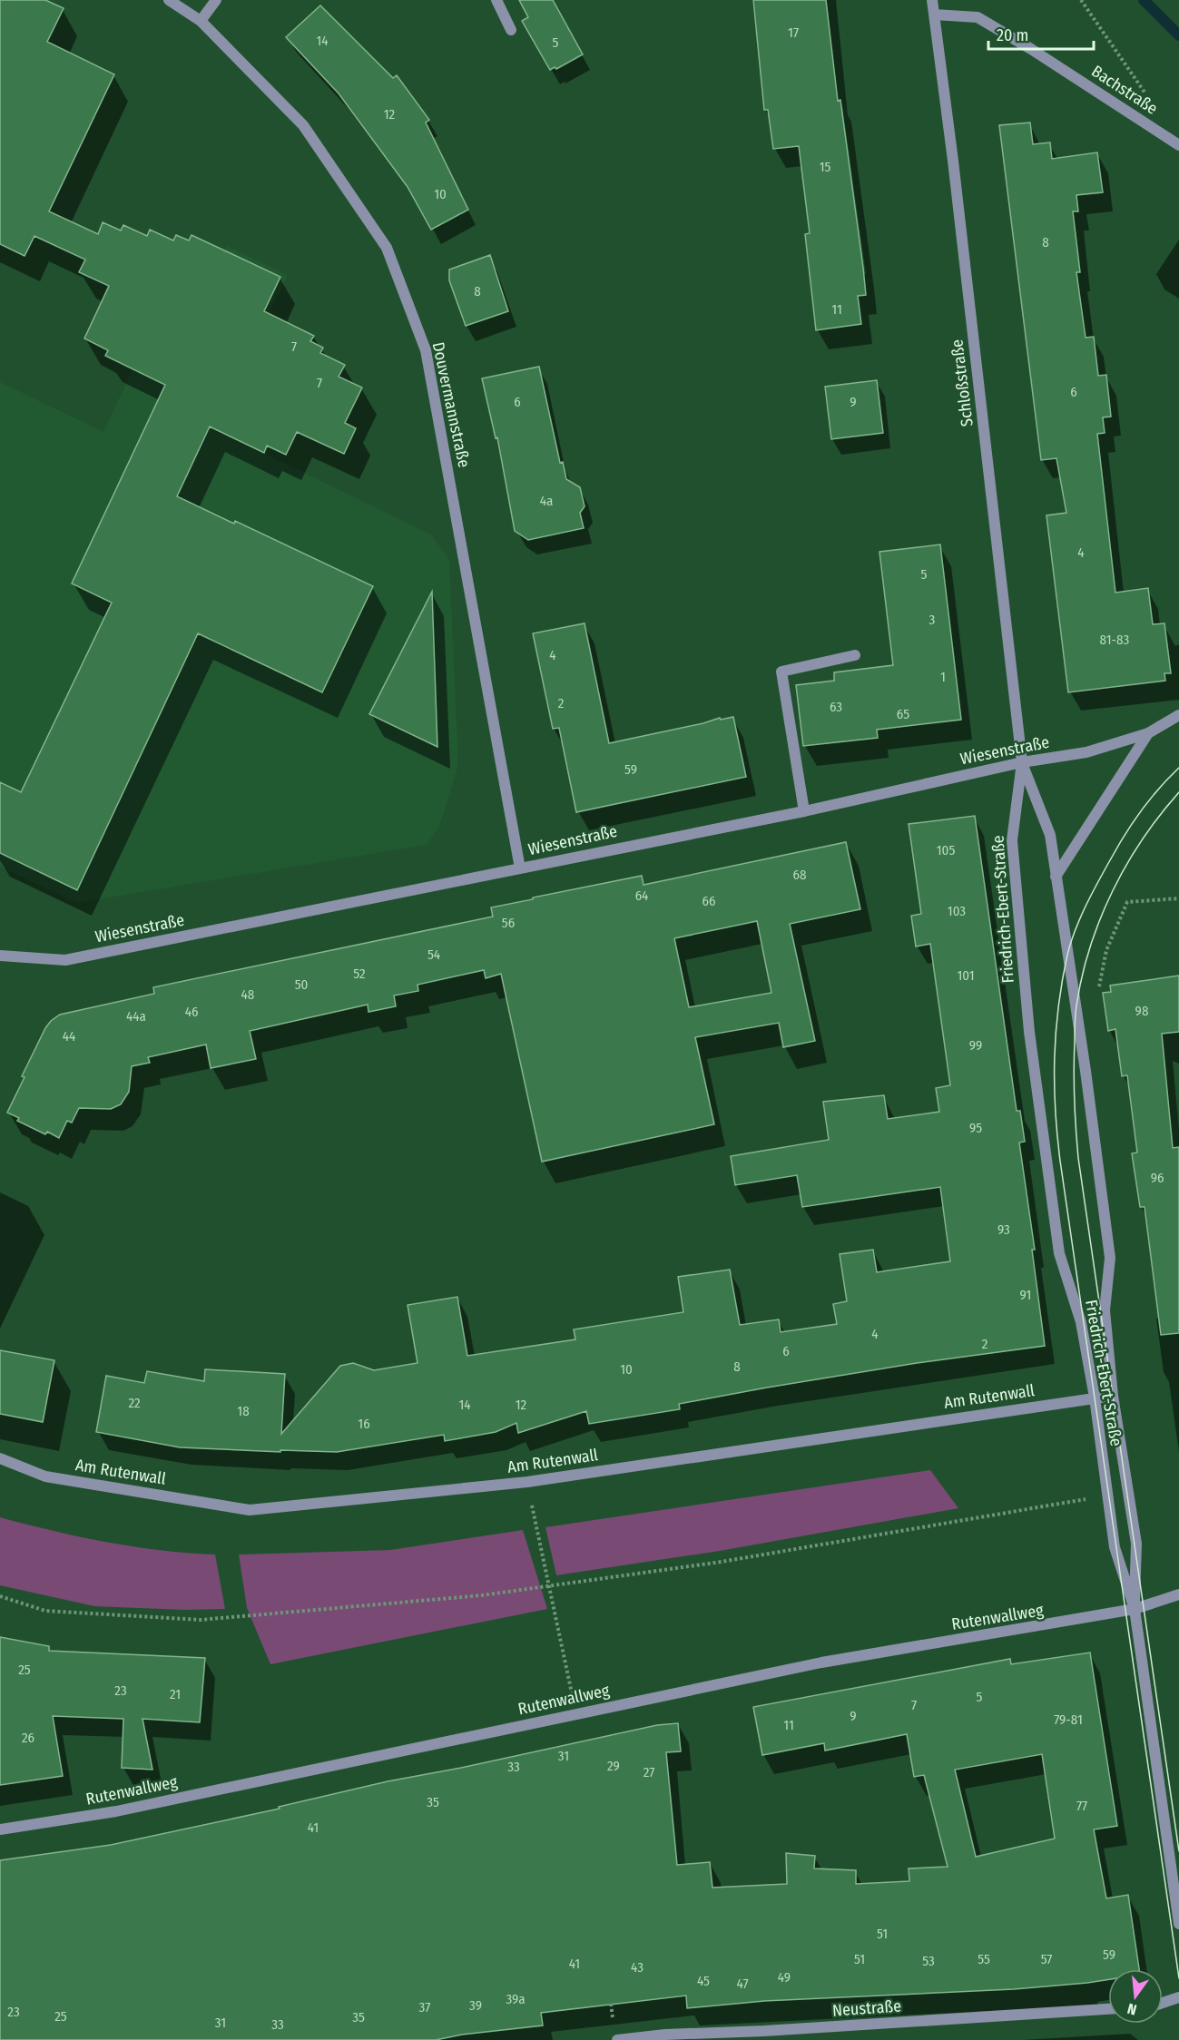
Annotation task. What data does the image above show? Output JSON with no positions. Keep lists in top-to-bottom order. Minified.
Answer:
{"streets":{"street":["Bachstraße","Schloßstraße","Douvermannstraße","Wiesenstraße","Friedrich-Ebert-Straße","Am Rutenwall","Rutenwallweg","Neustraße"]},"crossings":[["Bachstraße","Schloßstraße"],["Schloßstraße","Wiesenstraße"],["Schloßstraße","Friedrich-Ebert-Straße"],["Douvermannstraße","Wiesenstraße"],["Wiesenstraße","Friedrich-Ebert-Straße"],["Friedrich-Ebert-Straße","Am Rutenwall"],["Friedrich-Ebert-Straße","Rutenwallweg"]],"house_numbers":["17","14","5","12","15","10","8","8","11","7","7","6","6","9","4a","4","5","3","81-83","4","1","2","63","65","59","105","68","64","66","103","56","54","52","101","50","48","98","46","44a","44","99","95","96","93","91","4","2","6","8","10","22","14","12","18","16","25","23","21","5","7","9","79-81","11","26","31","29","33","27","35","77","41","51","59","51","55","57","53","41","43","49","45","47","39a","39","37","23","25","35","31","33"],"scale_bar":"20 m","north":"bottom"}
